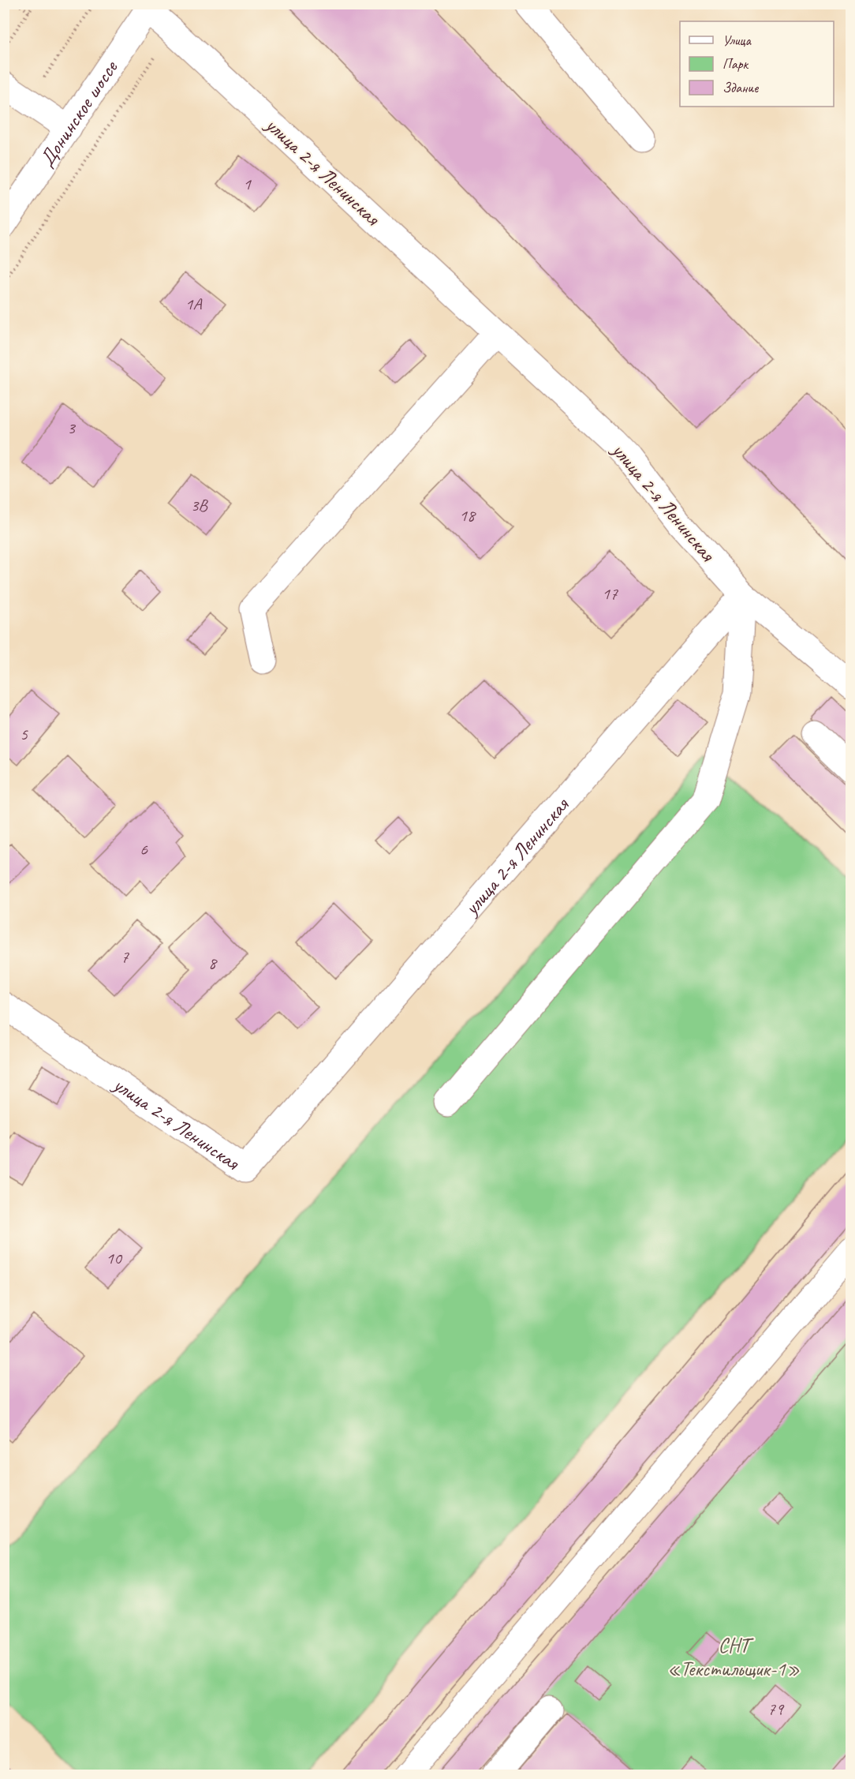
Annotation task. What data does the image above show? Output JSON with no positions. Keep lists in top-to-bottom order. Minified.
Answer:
{"streets":{"street":["Донинское шоссе","улица 2-я Ленинская"]},"crossings":[["Донинское шоссе","улица 2-я Ленинская"]],"parks":["СНТ «Текстильщик-1»"],"house_numbers":["1","1А","3","3В","18","17","5","6","7","8","10","79"],"legend":["Улица","Парк","Здание"]}
